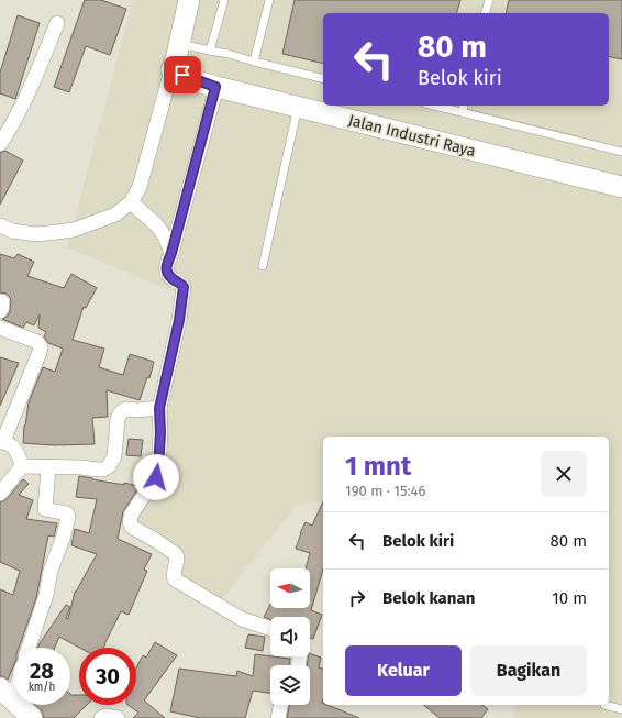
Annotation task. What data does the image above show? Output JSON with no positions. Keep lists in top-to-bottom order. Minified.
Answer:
{"streets":{"street":["Jalan Industri Raya"]},"north":"left","page":{"turn":["80 m","Belok kiri"],"heading":["1 mnt","190 m · 15:46"],"list":[{"name":"Belok kiri","value":"80 m"},{"name":"Belok kanan","value":"10 m"}],"buttons":["Keluar","Bagikan"],"speed":"28 km/h","limit":"30"}}
